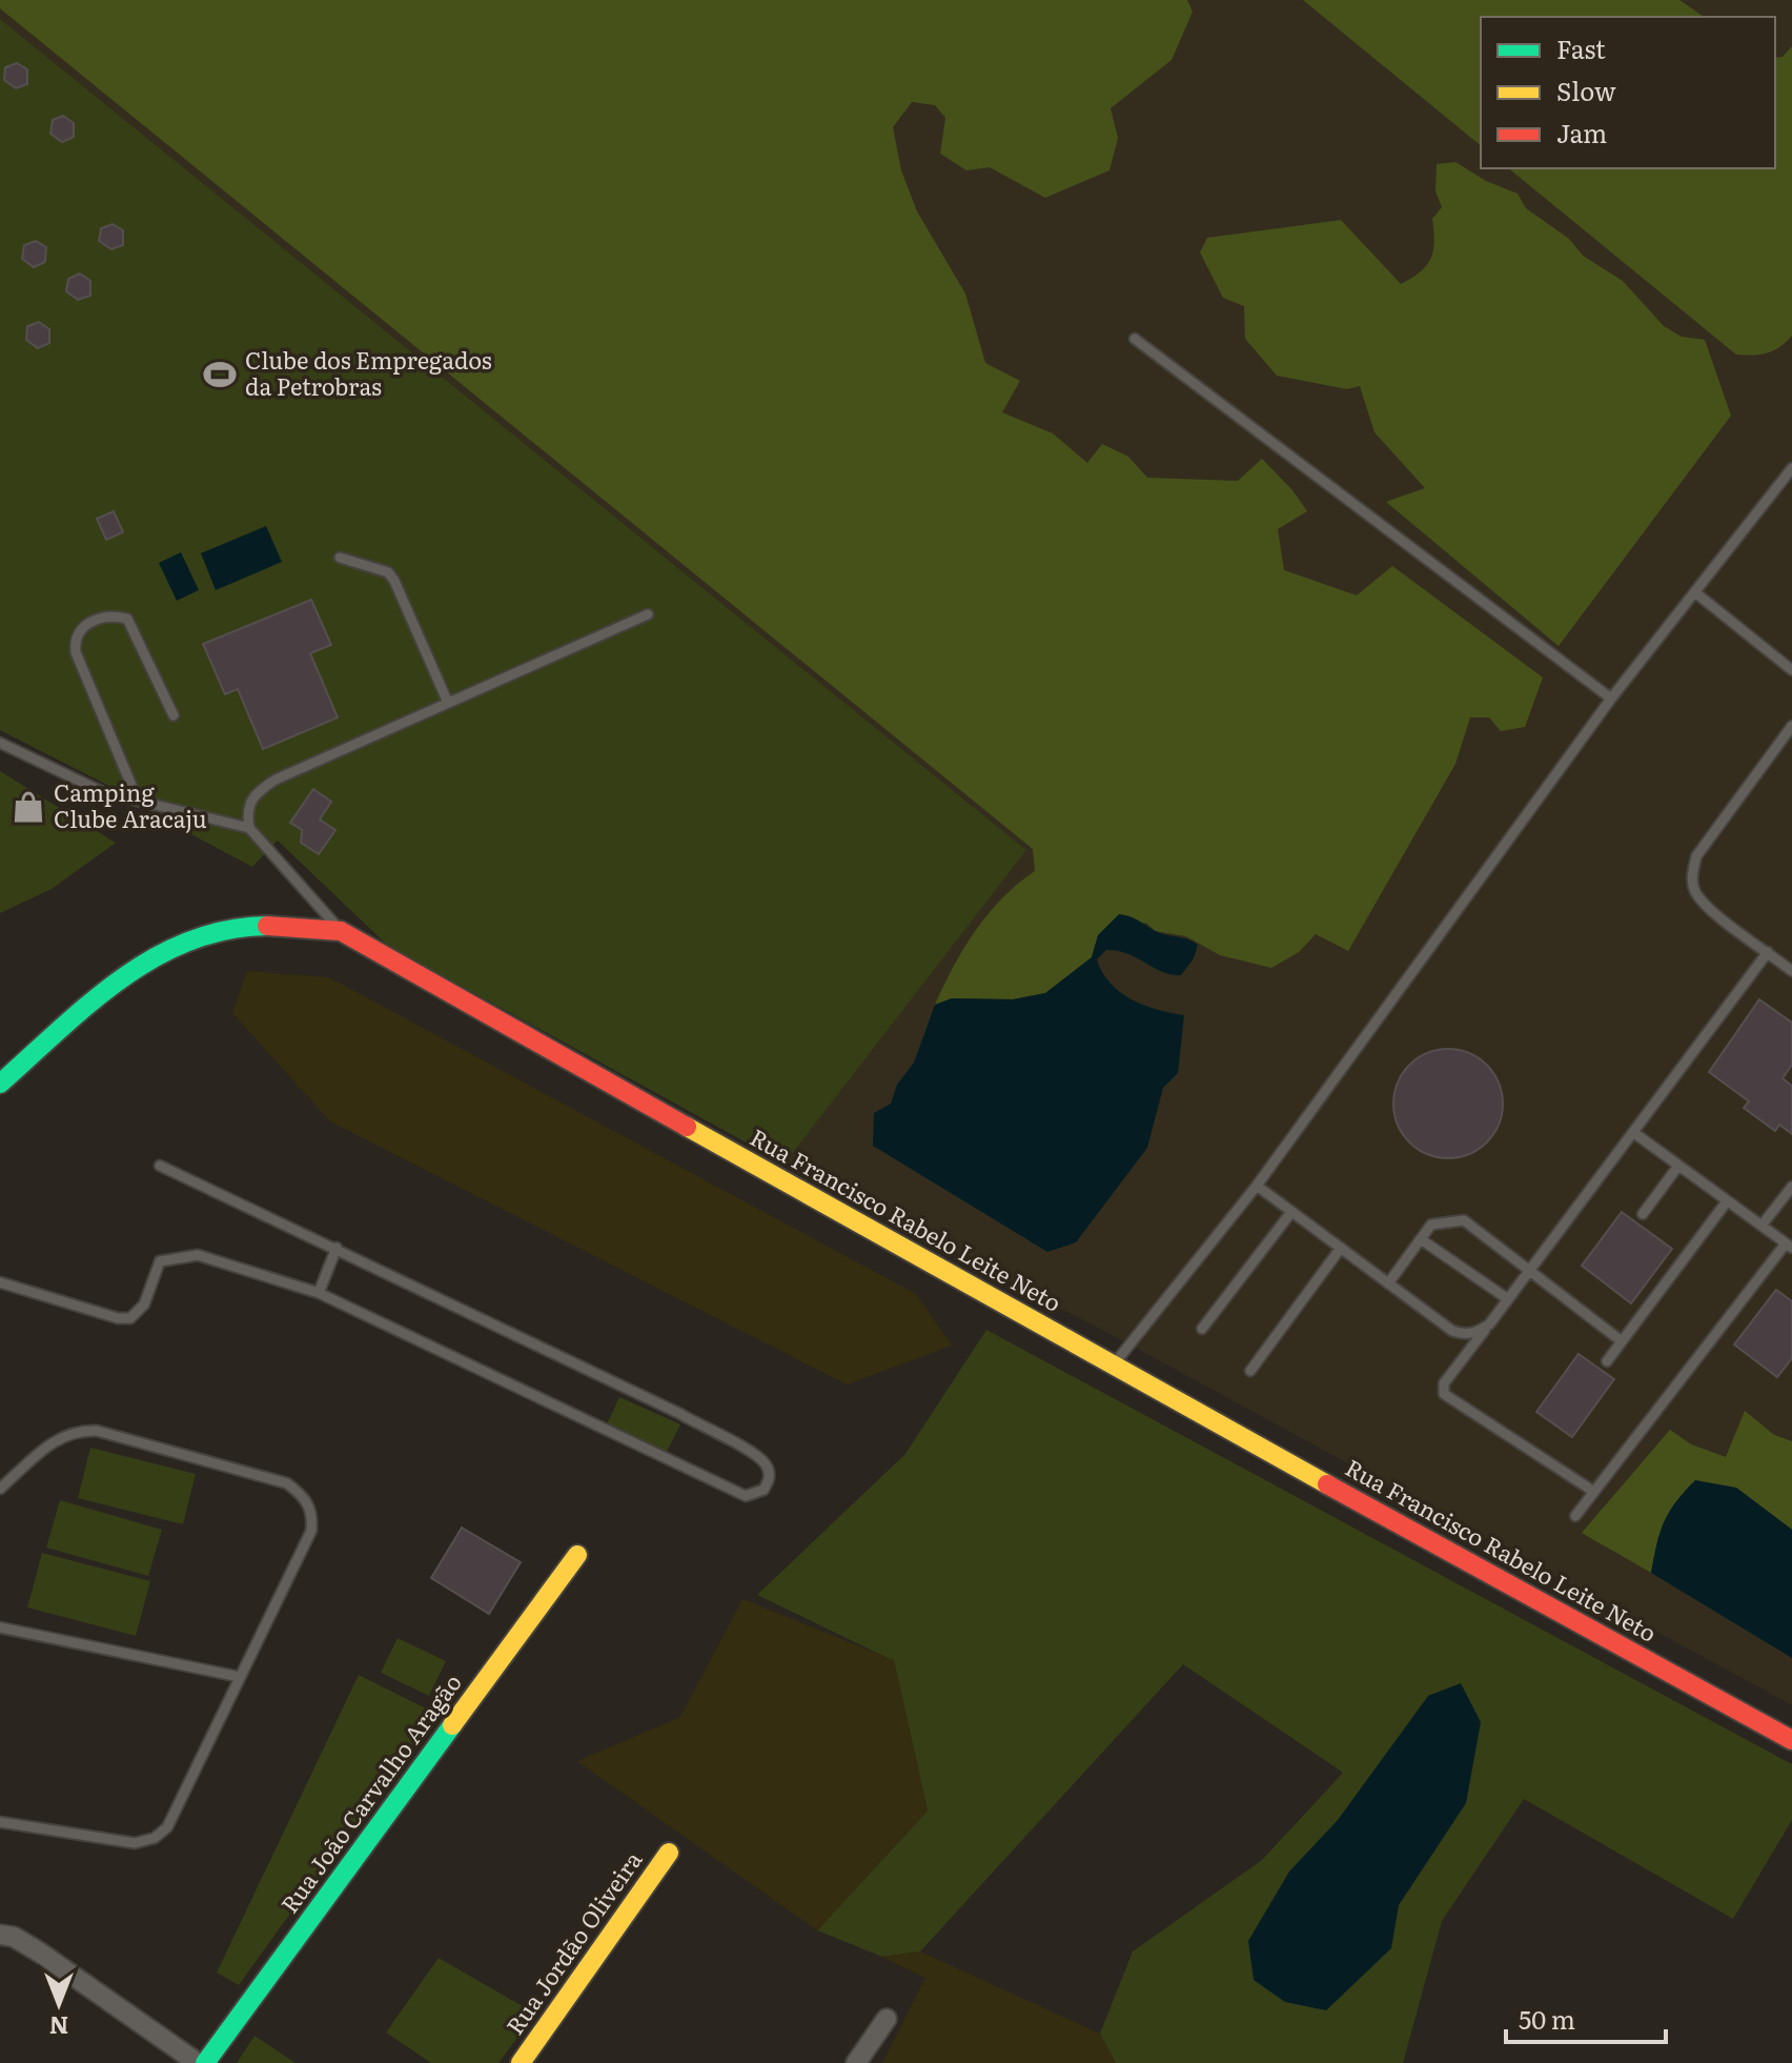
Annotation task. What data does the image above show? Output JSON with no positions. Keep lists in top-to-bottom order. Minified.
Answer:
{"streets":{"street":["Rua Francisco Rabelo Leite Neto","Rua João Carvalho Aragão","Rua Jordão Oliveira"]},"places":{"sports":["Clube dos Empregados da Petrobras"],"shop":["Camping Clube Aracaju"]},"legend":["Fast","Slow","Jam"],"scale_bar":"50 m","north":"bottom"}
